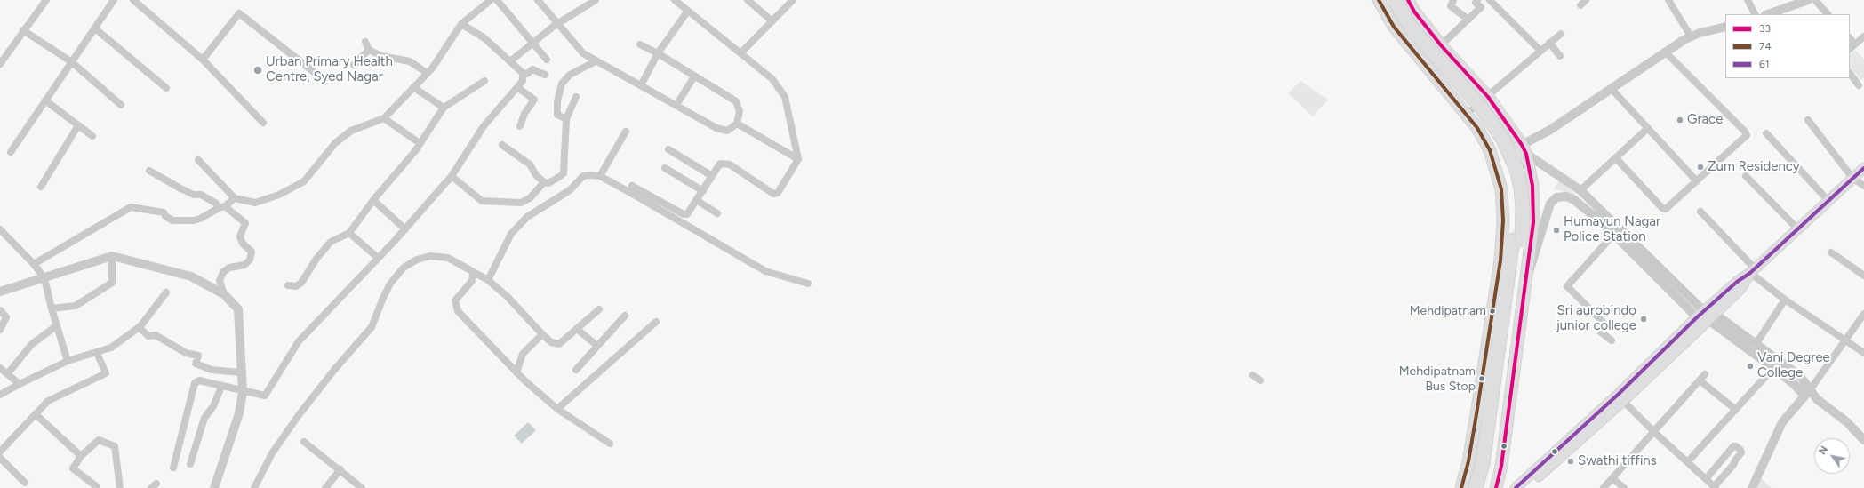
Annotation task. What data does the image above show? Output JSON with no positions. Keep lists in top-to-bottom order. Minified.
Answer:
{"places":["Urban Primary Health Centre, Syed Nagar","Grace","Zum Residency","Humayun Nagar Police Station","Mehdipatnam","Sri aurobindo junior college","Vani Degree College","Mehdipatnam Bus Stop","Swathi tiffins"],"lines":["transit line 33","transit line 74","transit line 61"],"legend":["33","74","61"],"north":"top left"}
